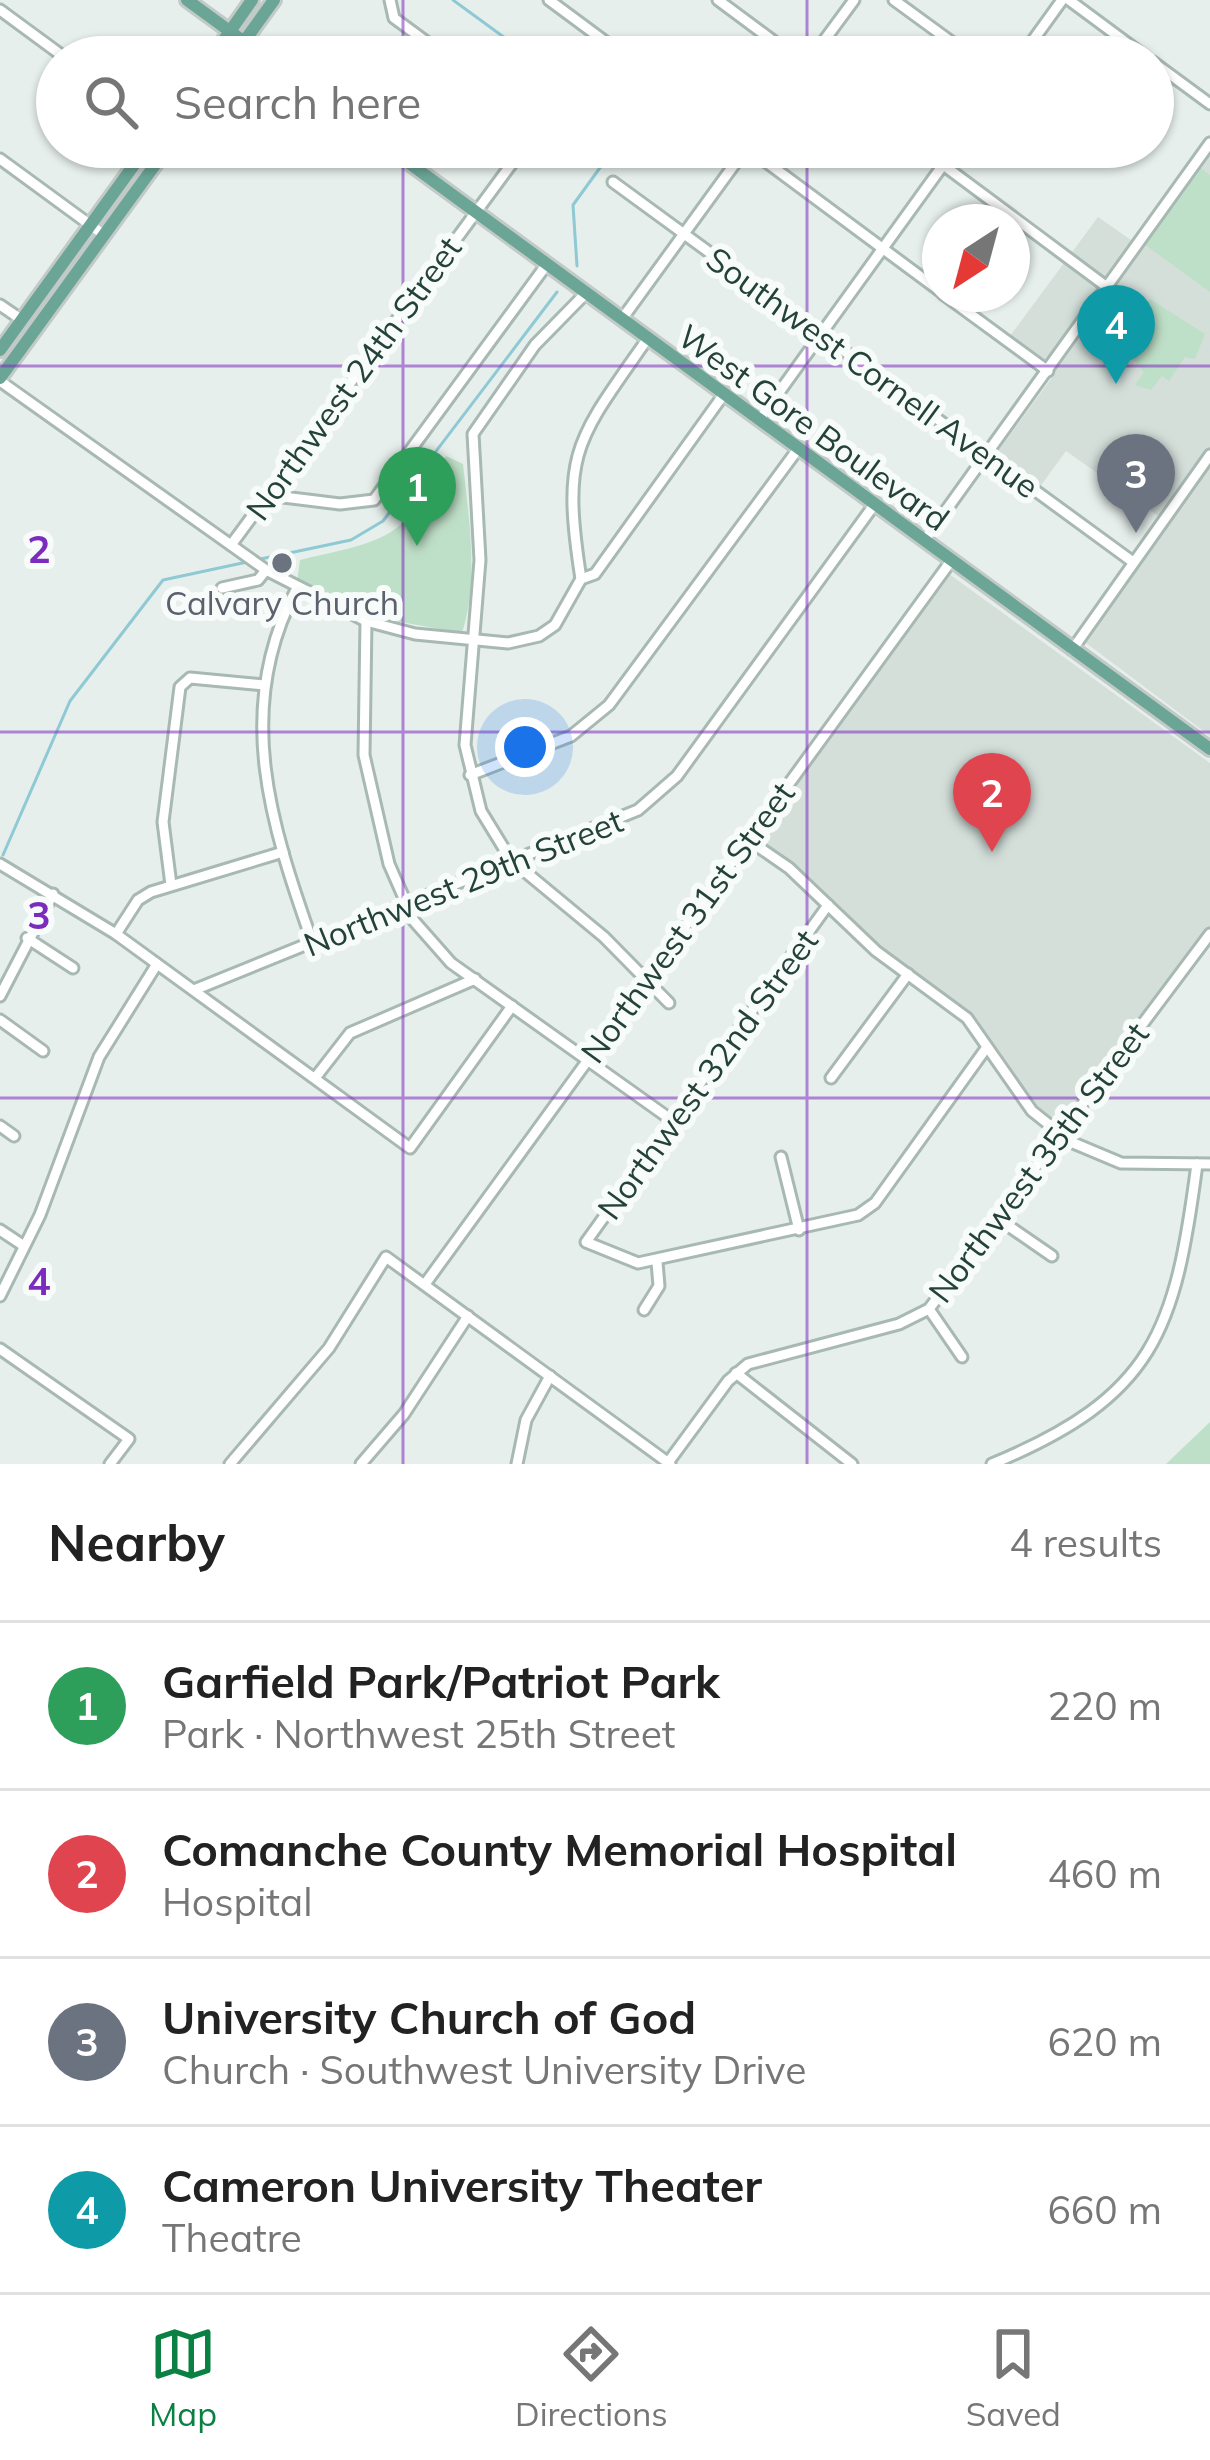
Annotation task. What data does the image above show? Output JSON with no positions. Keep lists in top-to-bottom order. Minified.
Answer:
{"streets":{"main road":["West Gore Boulevard"],"street":["Southwest Cornell Avenue","Northwest 24th Street","Northwest 29th Street","Northwest 31st Street","Northwest 32nd Street","Northwest 35th Street"]},"crossings":[["Northwest 24th Street","West Gore Boulevard"],["West Gore Boulevard","Northwest 29th Street"],["West Gore Boulevard","Northwest 31st Street"]],"places":["Calvary Church"],"north":"bottom left","page":{"search":"Search here","pins":["4","3","1","2"],"heading":["Nearby","4 results"],"list":[{"mark":"1","name":"Garfield Park/Patriot Park","note":"Park · Northwest 25th Street","value":"220 m"},{"mark":"2","name":"Comanche County Memorial Hospital","note":"Hospital","value":"460 m"},{"mark":"3","name":"University Church of God","note":"Church · Southwest University Drive","value":"620 m"},{"mark":"4","name":"Cameron University Theater","note":"Theatre","value":"660 m"}],"nav":["Map","Directions","Saved"]},"grid":{"rows":["2","3","4"]}}
